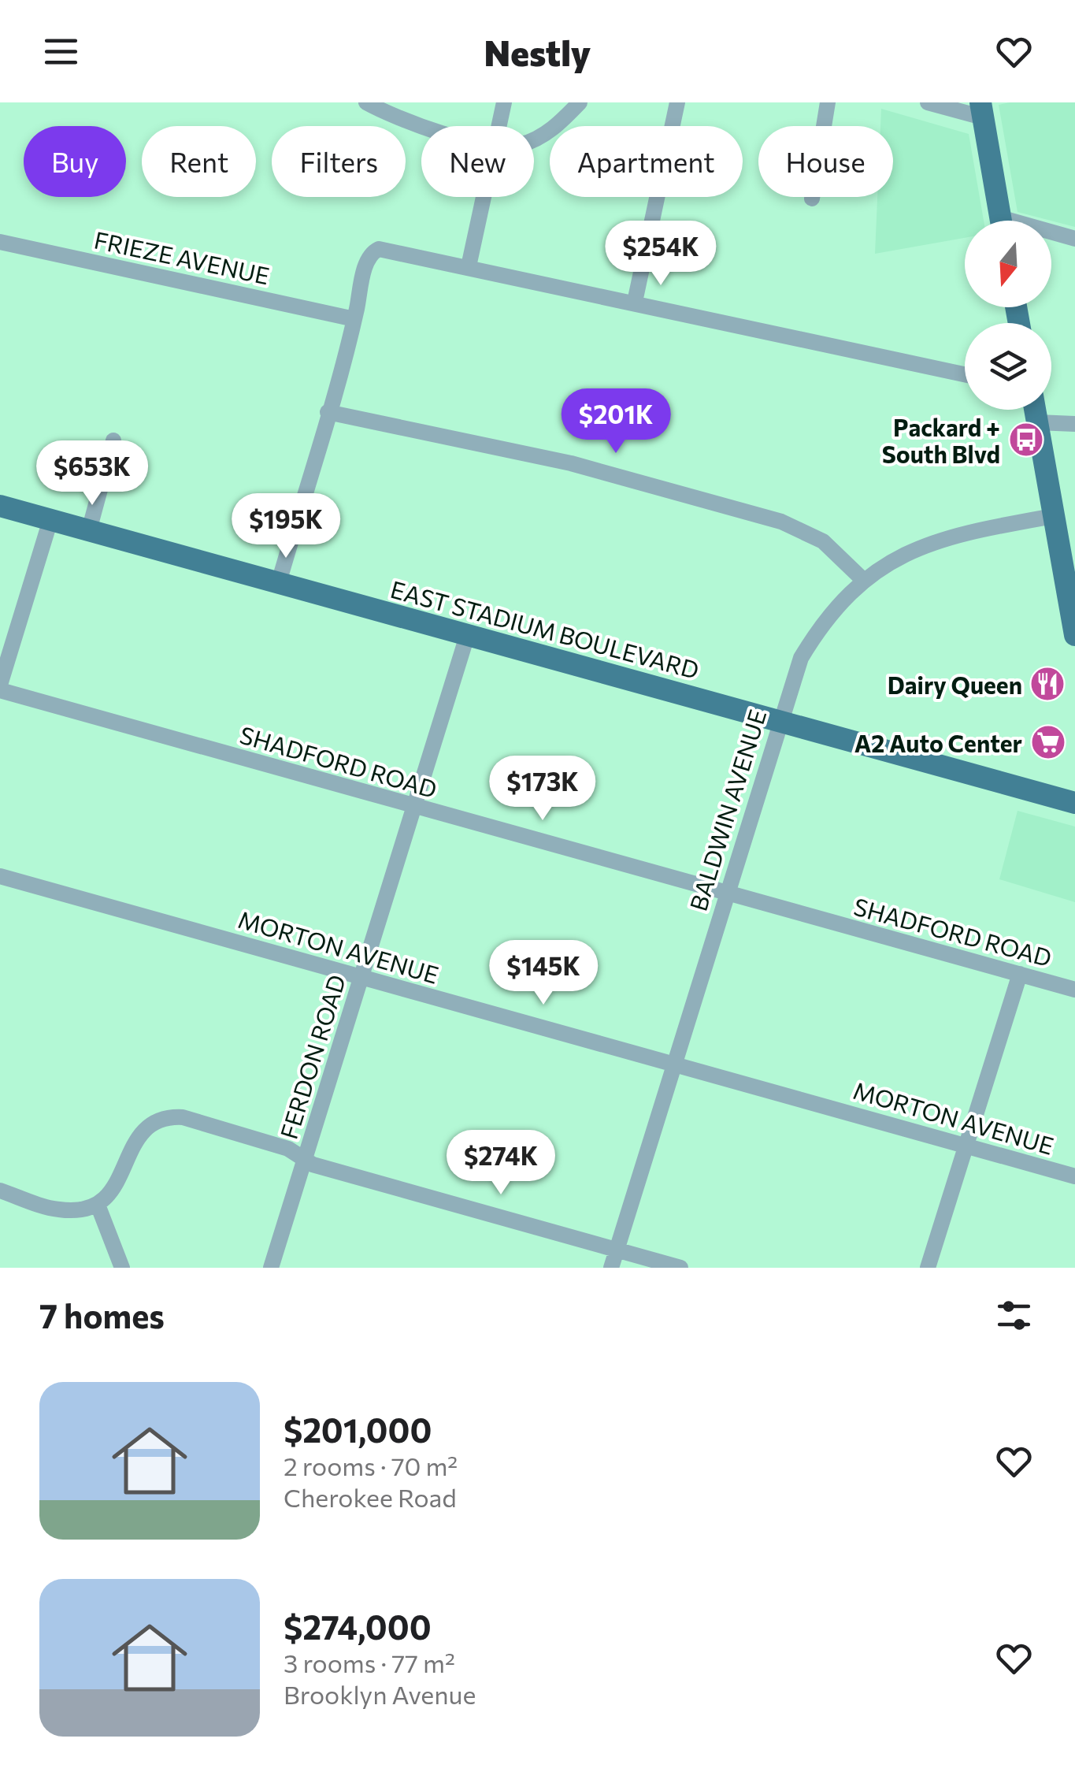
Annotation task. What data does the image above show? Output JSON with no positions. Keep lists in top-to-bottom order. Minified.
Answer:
{"streets":{"main road":["EAST STADIUM BOULEVARD"],"street":["FRIEZE AVENUE","SHADFORD ROAD","BALDWIN AVENUE","MORTON AVENUE","FERDON ROAD"]},"crossings":[["EAST STADIUM BOULEVARD","BALDWIN AVENUE"],["EAST STADIUM BOULEVARD","FERDON ROAD"],["SHADFORD ROAD","BALDWIN AVENUE"],["SHADFORD ROAD","FERDON ROAD"],["BALDWIN AVENUE","MORTON AVENUE"],["MORTON AVENUE","FERDON ROAD"]],"places":{"bus stop":["Packard + South Blvd"],"restaurant":["Dairy Queen"],"supermarket":["A2 Auto Center"]},"north":"bottom","page":{"header":"Nestly","chip":["Buy","Rent","Filters","New","Apartment","House"],"price":["$254K","$201K","$653K","$195K","$173K","$145K","$274K"],"heading":"7 homes","list":[{"name":"$201,000","note":"2 rooms · 70 m² · Cherokee Road"},{"name":"$274,000","note":"3 rooms · 77 m² · Brooklyn Avenue"}]}}
